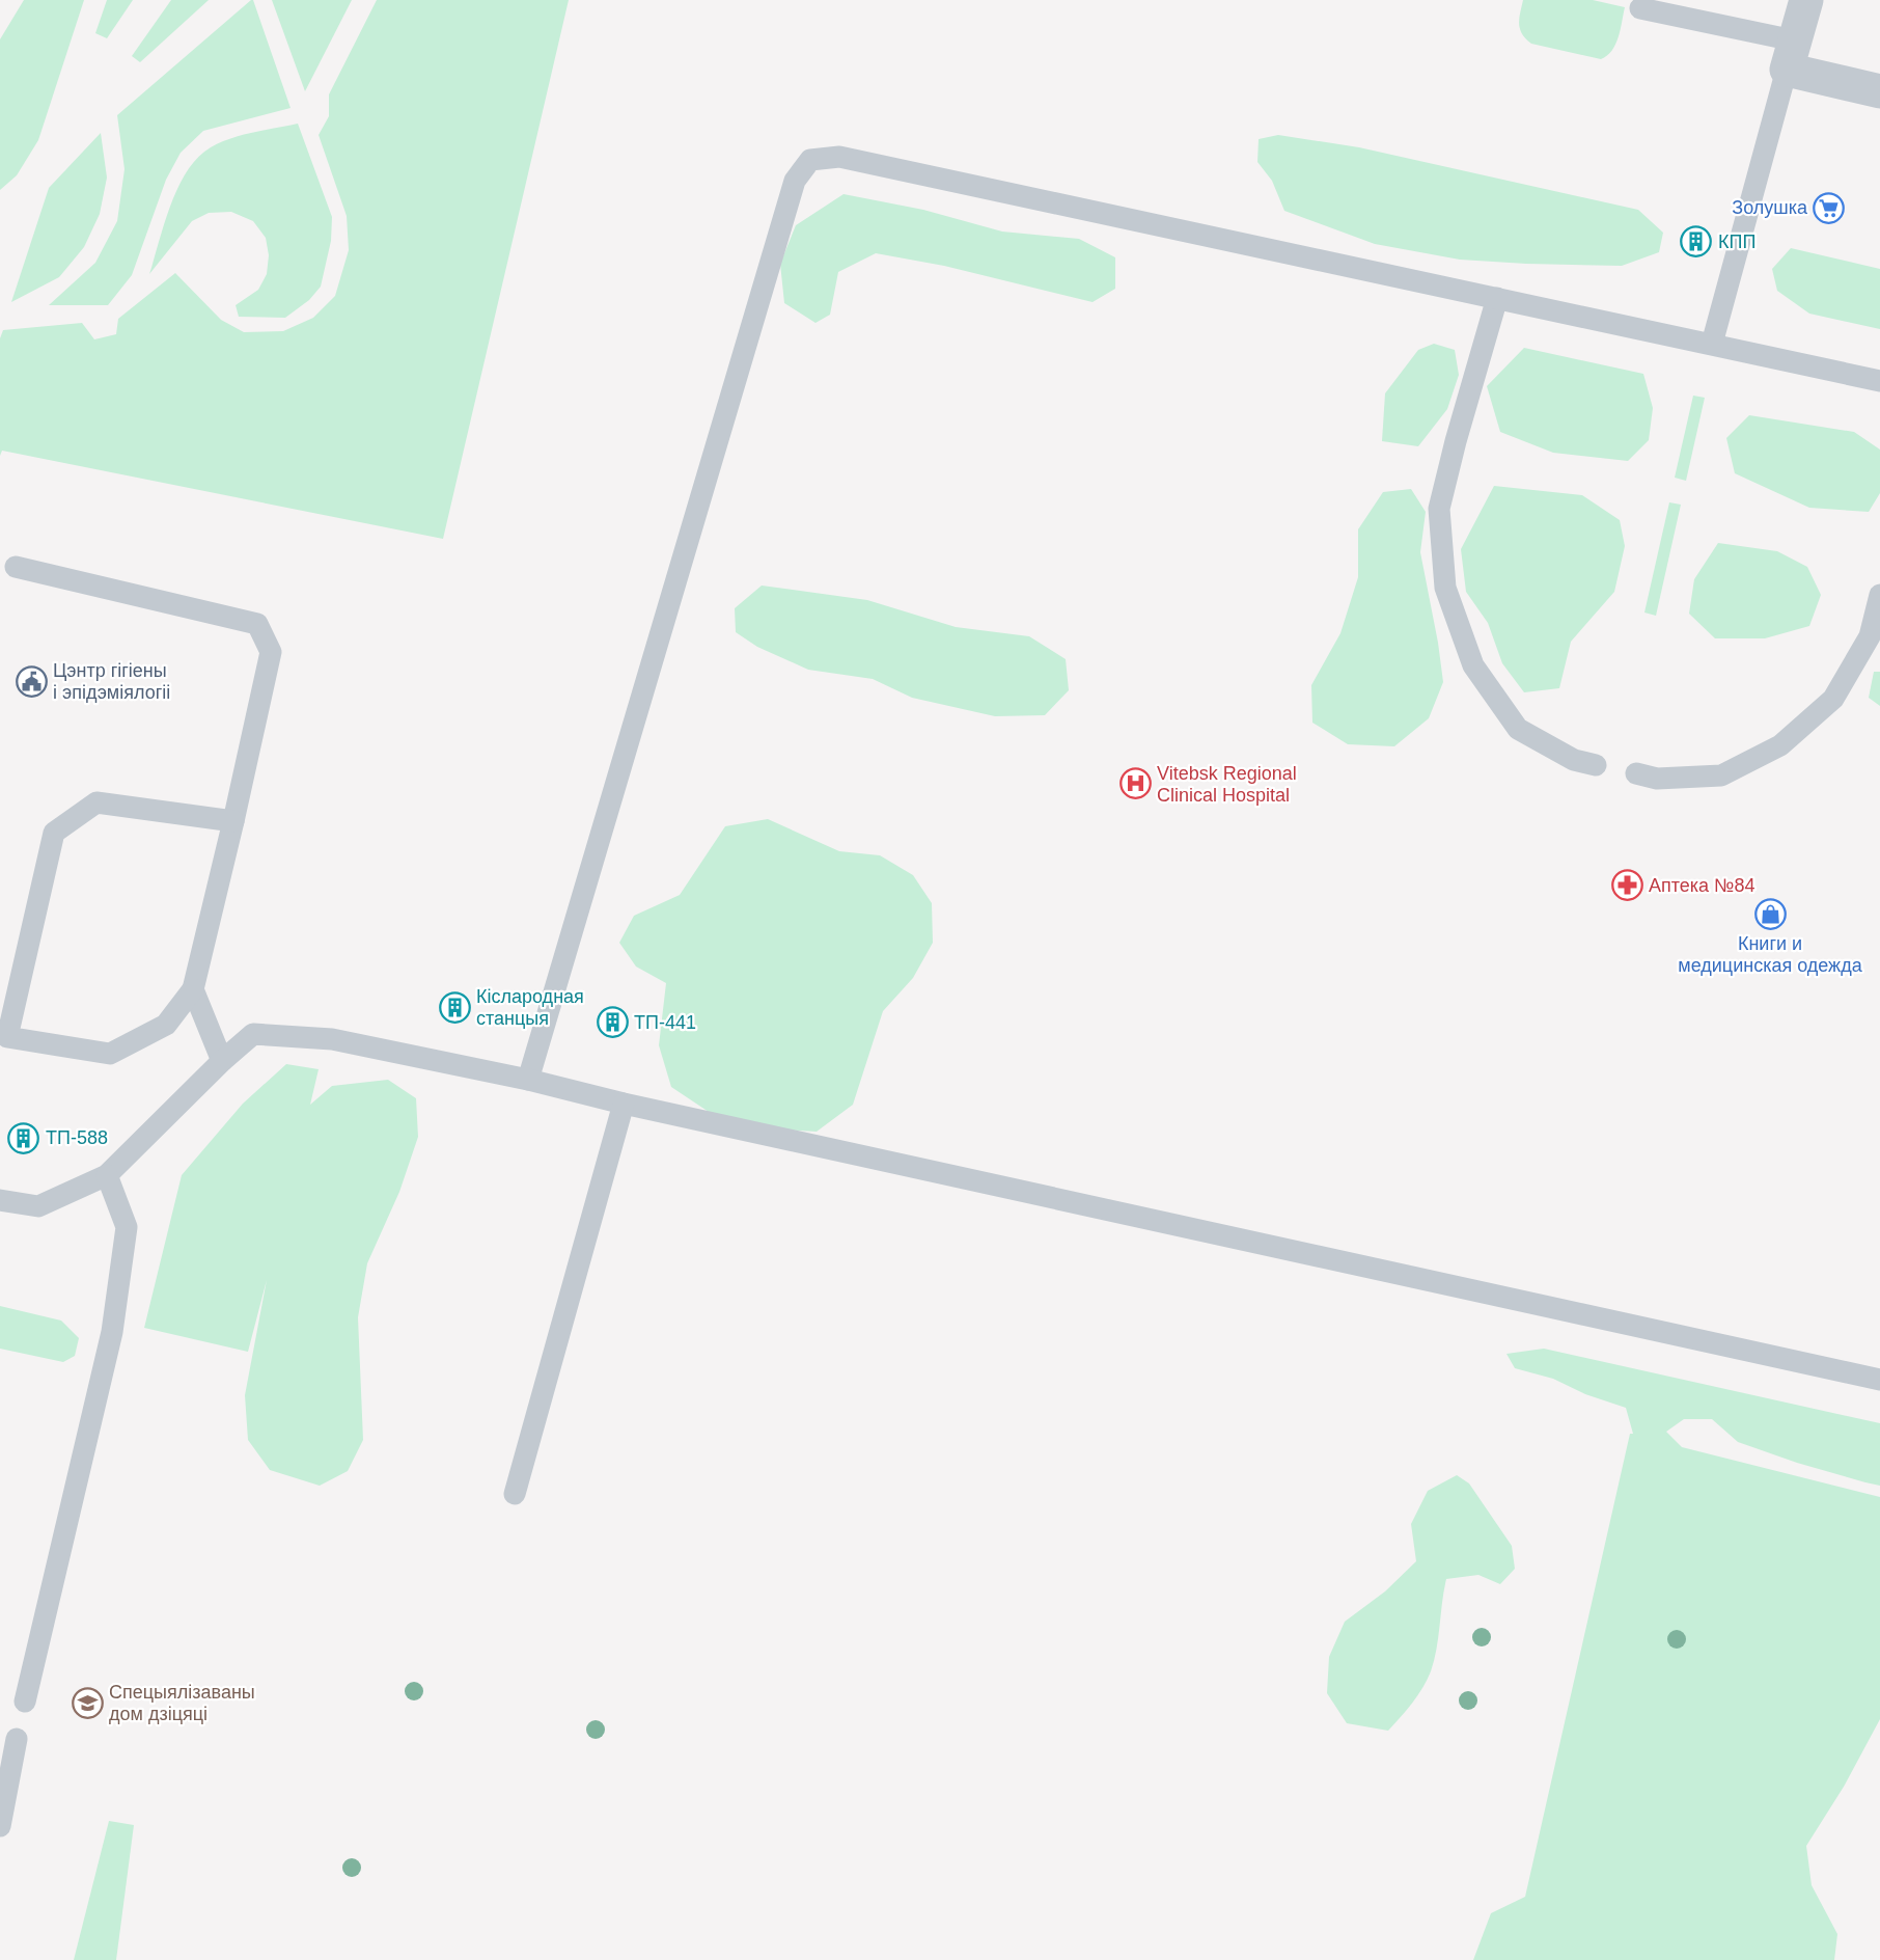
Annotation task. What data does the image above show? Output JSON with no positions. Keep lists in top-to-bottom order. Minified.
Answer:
{"places":{"supermarket":["Золушка"],"building":["КПП","Кіслародная станцыя","ТП-441","ТП-588"],"public building":["Цэнтр гігіены і эпідэміялогіі"],"hospital":["Vitebsk Regional Clinical Hospital"],"pharmacy":["Аптека №84"],"shop":["Книги и медицинская одежда"],"school or university":["Спецыялізаваны дом дзіцяці"]}}
